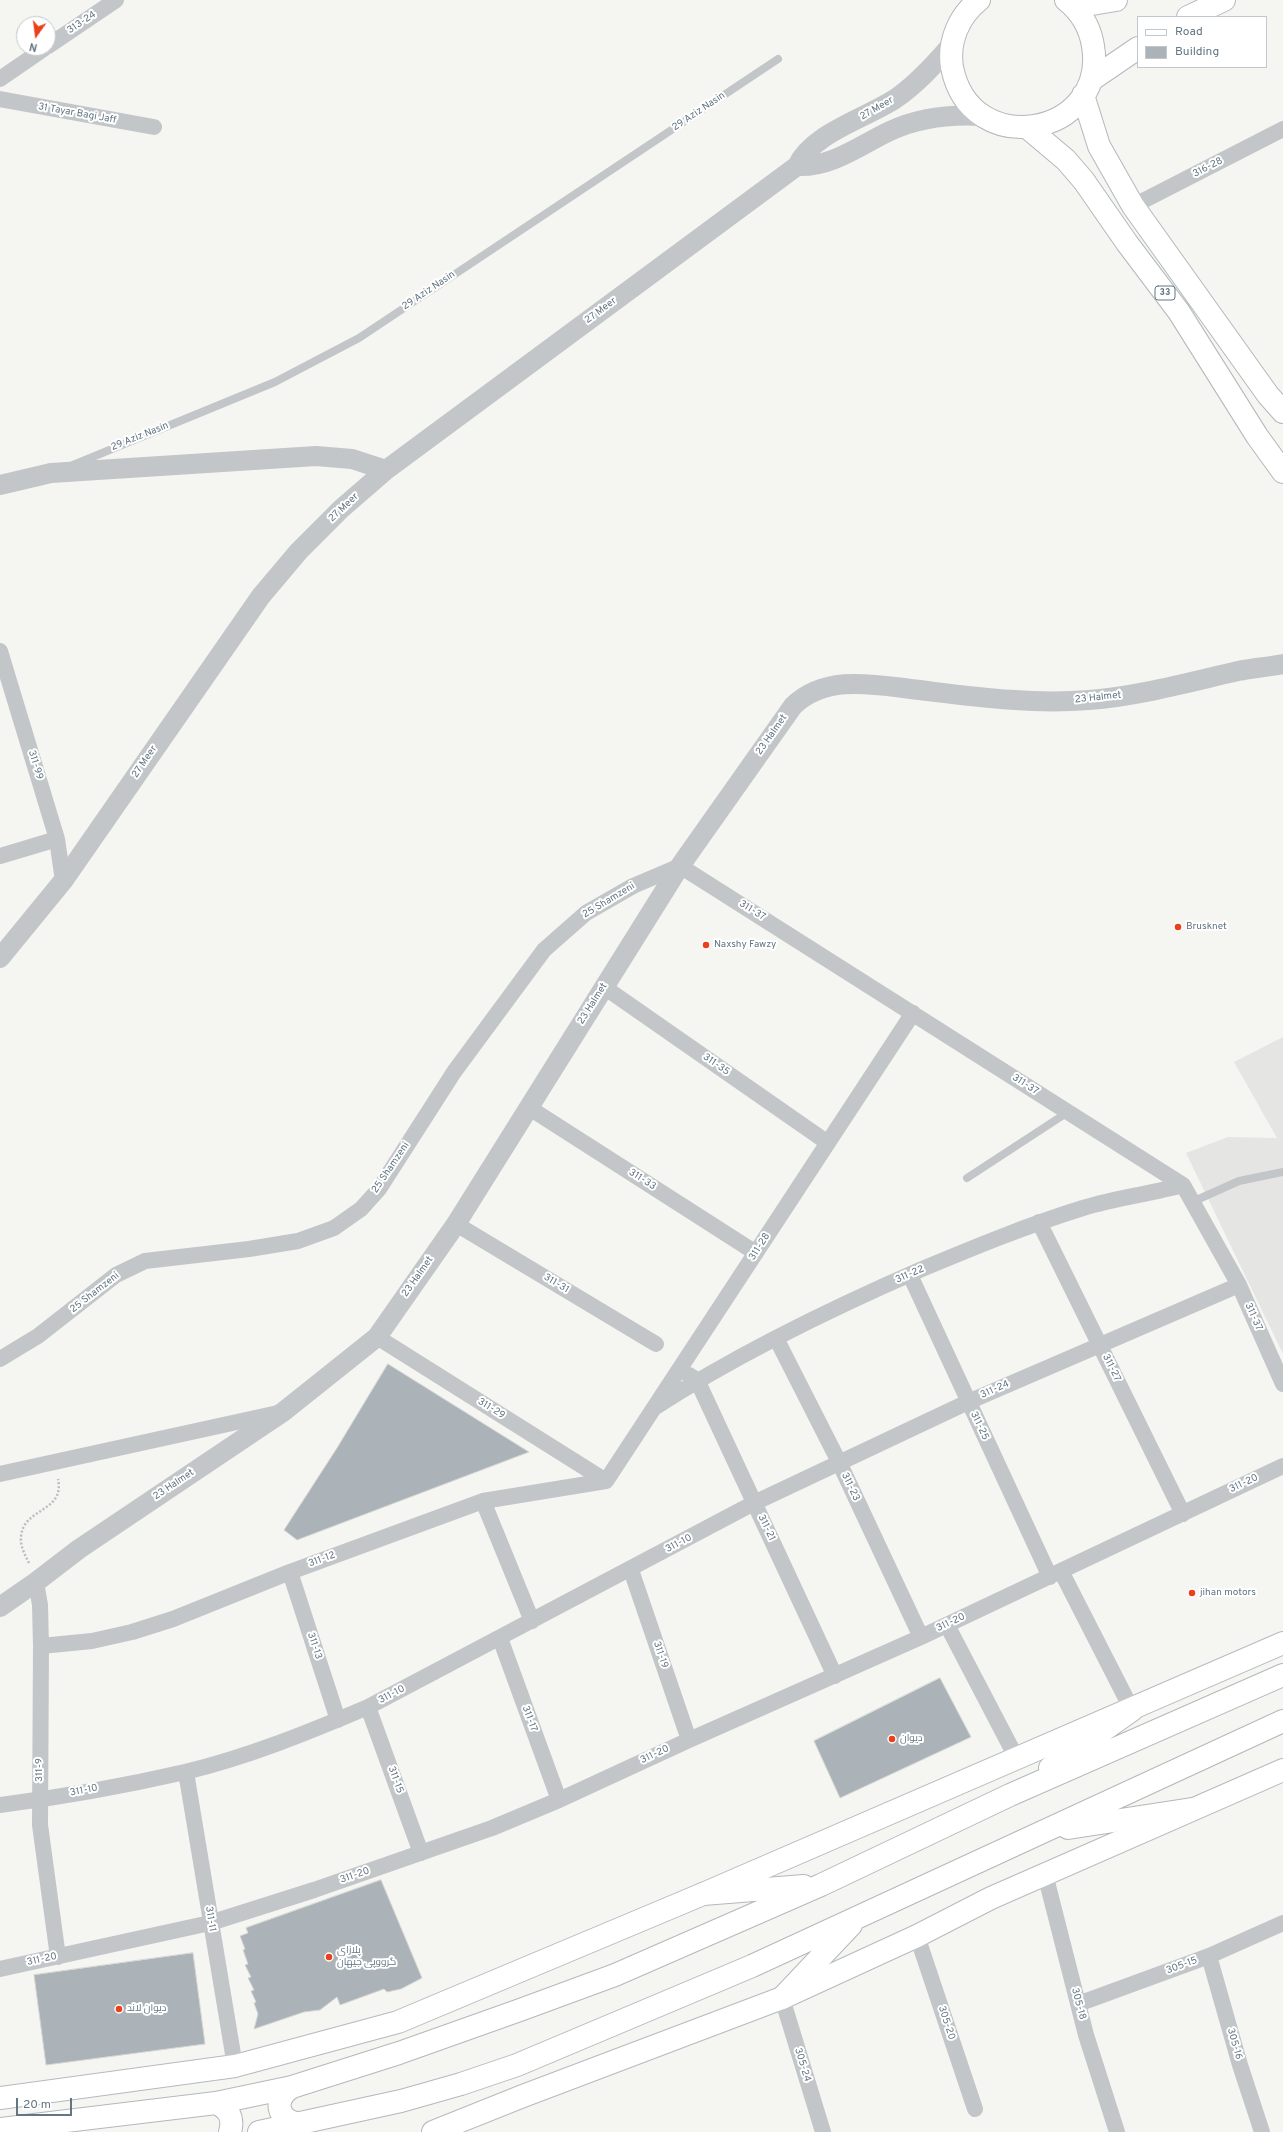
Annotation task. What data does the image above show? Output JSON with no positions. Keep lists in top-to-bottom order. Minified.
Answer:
{"streets":{"main road":["33"],"street":["313-24","27 Meer","29 Aziz Nasin","31 Tayar Bagi Jaff","316-28","23 Halmet","311-99","25 Shamzeni","311-37","311-35","311-33","311-28","311-22","311-31","311-27","311-24","311-29","311-25","311-20","311-23","311-21","311-10","311-12","311-13","311-19","311-17","311-9","311-15","311-11","305-15","305-18","305-20","305-16","305-24"]},"crossings":[["27 Meer","29 Aziz Nasin"],["27 Meer","311-99"],["316-28","33"],["23 Halmet","25 Shamzeni"],["23 Halmet","311-37"],["23 Halmet","311-35"],["23 Halmet","311-33"],["23 Halmet","311-31"],["23 Halmet","311-29"],["23 Halmet","311-9"],["25 Shamzeni","311-37"],["311-37","311-28"],["311-37","311-22"],["311-37","311-24"],["311-35","311-28"],["311-33","311-28"],["311-28","311-22"],["311-28","311-29"],["311-28","311-12"],["311-22","311-27"],["311-22","311-25"],["311-22","311-23"],["311-22","311-21"],["311-27","311-24"],["311-27","311-20"],["311-24","311-25"],["311-24","311-23"],["311-24","311-21"],["311-24","311-10"],["311-29","311-12"],["311-25","311-20"],["311-20","311-23"],["311-20","311-21"],["311-20","311-19"],["311-20","311-17"],["311-20","311-9"],["311-20","311-15"],["311-20","311-11"],["311-21","311-10"],["311-10","311-13"],["311-10","311-19"],["311-10","311-17"],["311-10","311-9"],["311-10","311-15"],["311-10","311-11"],["311-12","311-13"],["311-12","311-9"],["305-15","305-18"],["305-15","305-16"]],"places":["Brusknet","Naxshy Fawzy","jihan motors","دیوان","پلازای گرووپی جیهان","دیوان لاند"],"legend":["Road","Building"],"scale_bar":"20 m","north":"bottom"}
